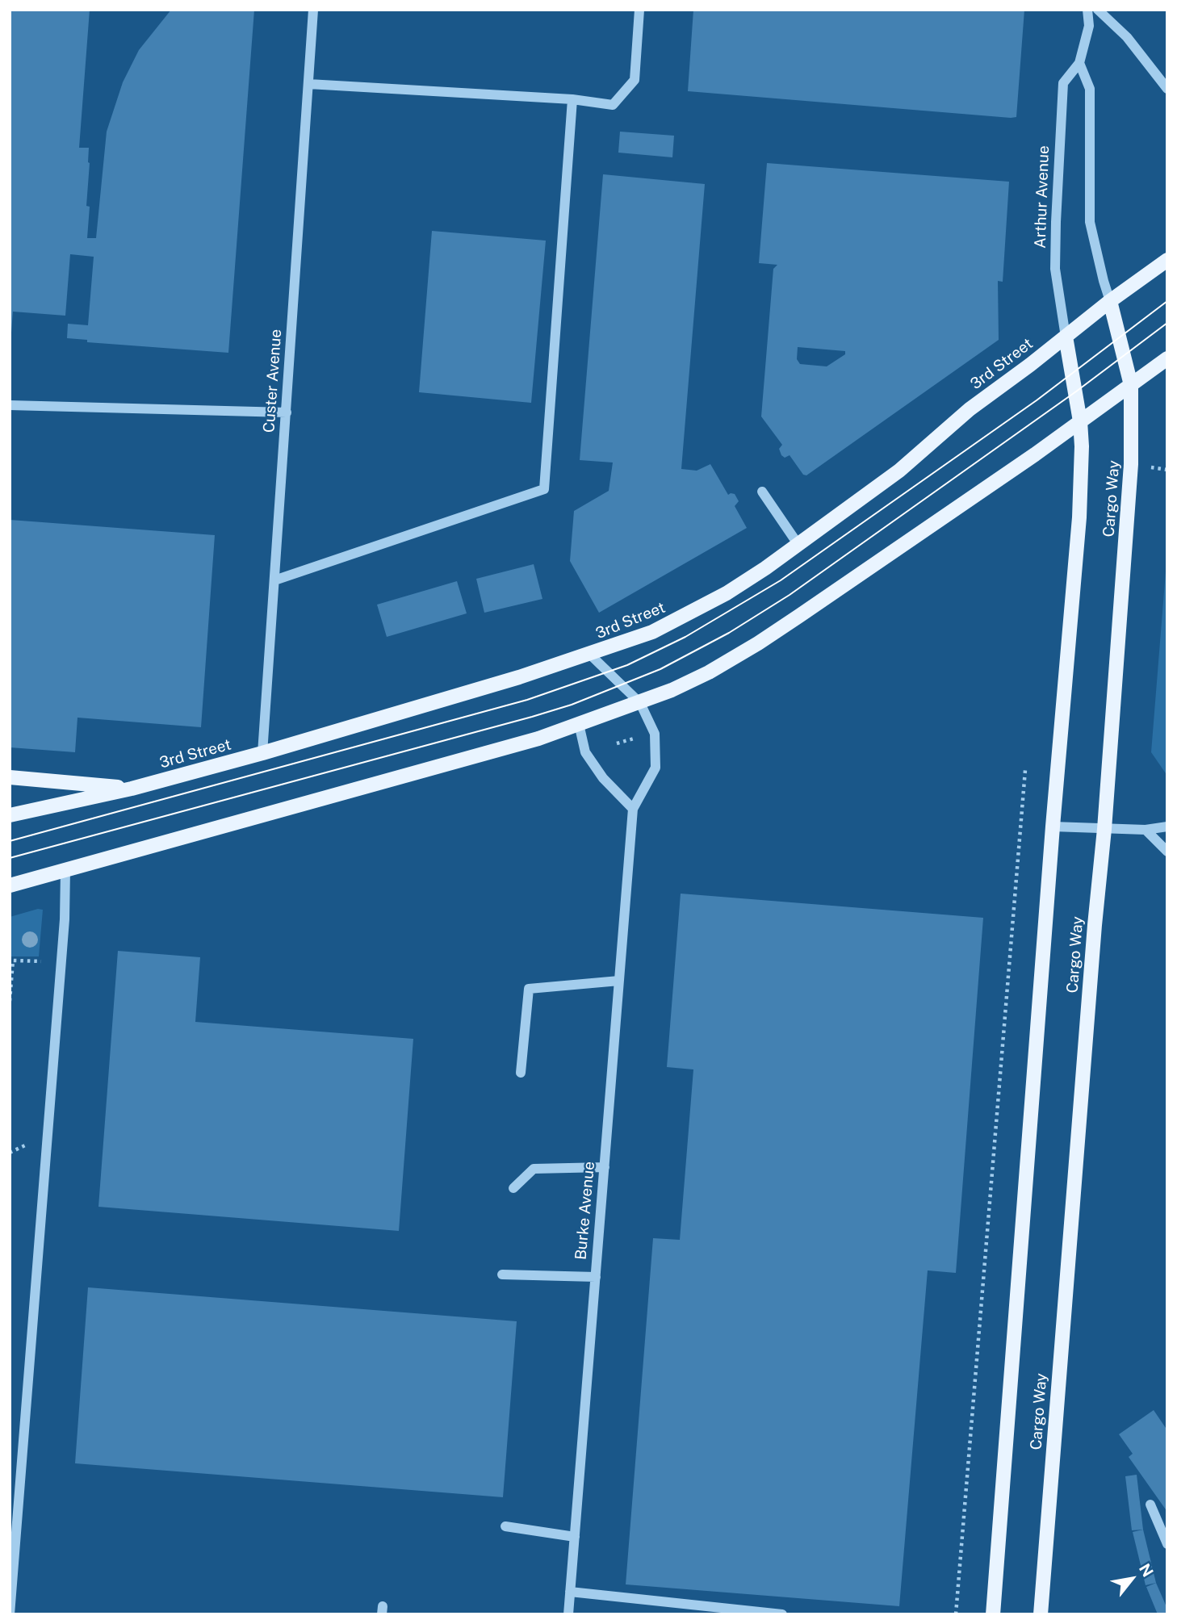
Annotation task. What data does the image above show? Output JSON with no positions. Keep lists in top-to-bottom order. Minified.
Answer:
{"streets":{"main road":["3rd Street","Cargo Way"],"street":["Arthur Avenue","Custer Avenue","Burke Avenue"]},"crossings":[["Arthur Avenue","3rd Street"],["Arthur Avenue","Cargo Way"],["3rd Street","Custer Avenue"],["3rd Street","Cargo Way"],["3rd Street","Burke Avenue"]],"north":"top right"}
